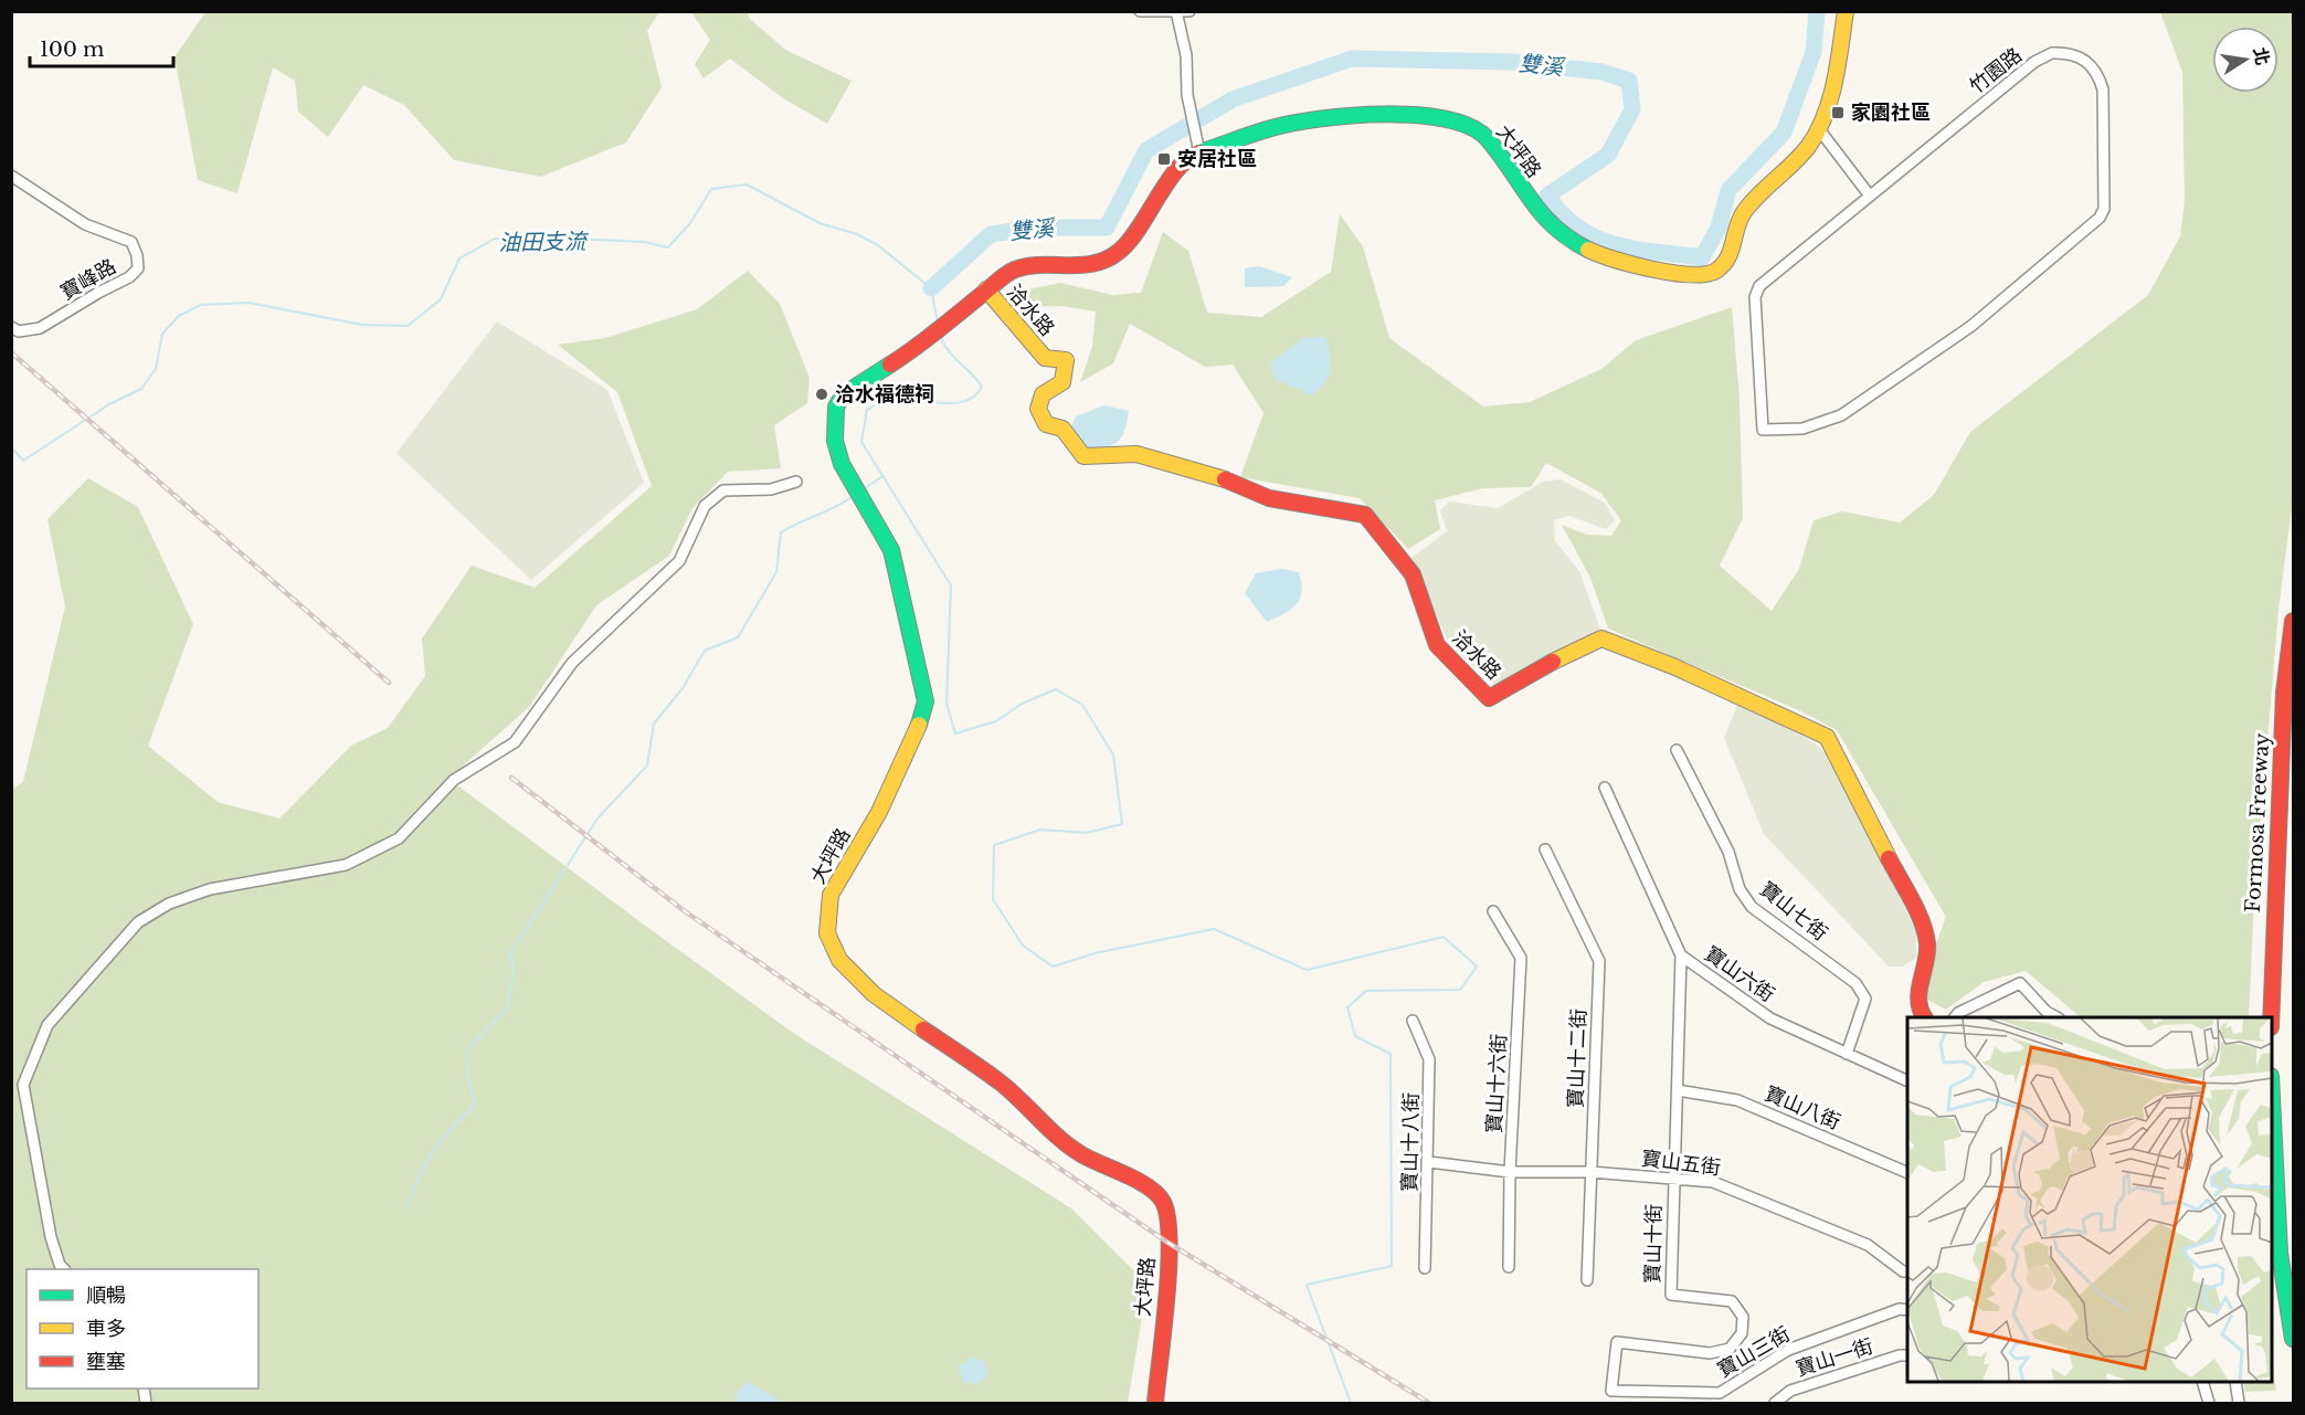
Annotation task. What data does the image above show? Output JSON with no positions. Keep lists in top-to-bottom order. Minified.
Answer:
{"streets":{"main road":["大坪路","洽水路","Formosa Freeway"],"street":["竹園路","寶峰路","寶山七街","寶山六街","寶山十二街","寶山十六街","寶山八街","寶山十八街","寶山五街","寶山十街","寶山三街","寶山一街"]},"crossings":[["大坪路","洽水路"],["寶山七街","寶山六街"],["寶山六街","寶山十街"],["寶山十二街","寶山五街"],["寶山十六街","寶山五街"],["寶山八街","寶山十街"],["寶山十八街","寶山五街"],["寶山五街","寶山十街"],["寶山十街","寶山三街"]],"water":["雙溪","油田支流"],"places":{"transit":["家園社區","安居社區"],"other":["洽水福德祠"]},"legend":["順暢","車多","壅塞"],"scale_bar":"100 m","north":"right"}
